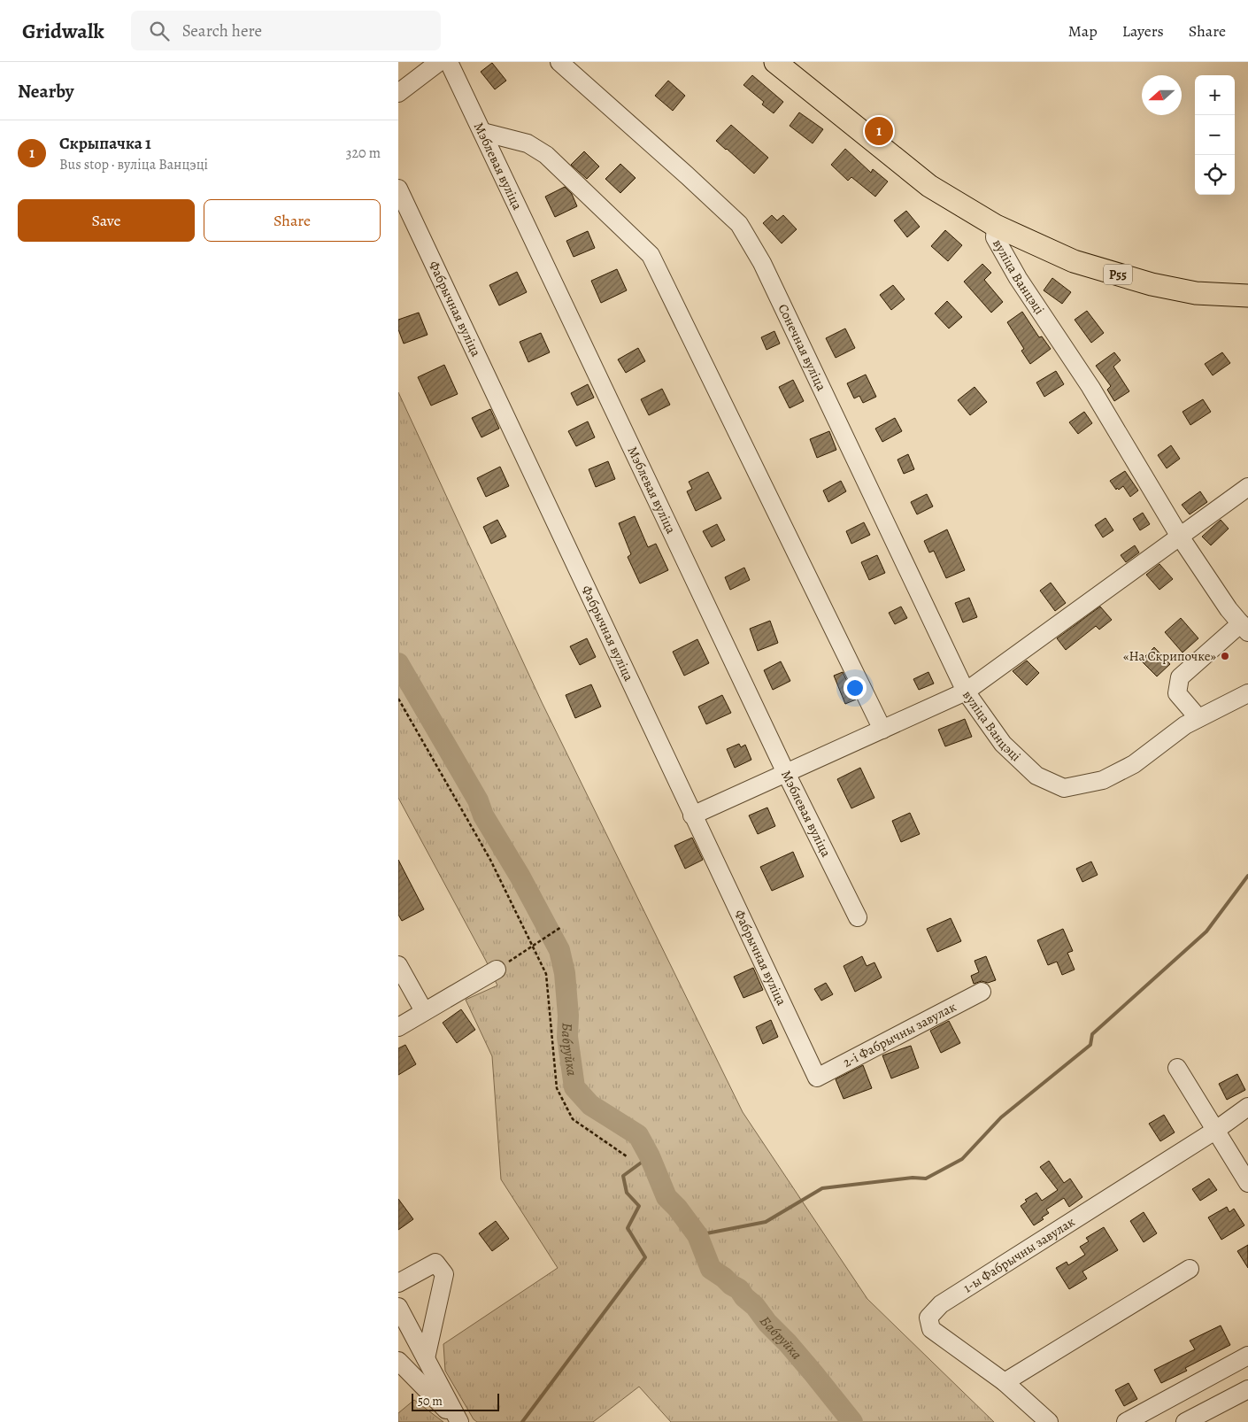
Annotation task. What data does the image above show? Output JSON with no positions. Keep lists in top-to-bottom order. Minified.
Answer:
{"streets":{"main road":["Р55","вуліца Ванцэці"],"street":["Мэблевая вуліца","Фабрычная вуліца","Сонечная вуліца","2-і Фабрычны завулак","1-ы Фабрычны завулак"]},"crossings":[["Р55","вуліца Ванцэці"],["вуліца Ванцэці","Сонечная вуліца"],["Фабрычная вуліца","2-і Фабрычны завулак"]],"water":["Бабруйка"],"places":["«На Скрипочке»"],"scale_bar":"50 m","north":"left","page":{"header":"Gridwalk","search":"Search here","nav":["Map","Layers","Share"],"heading":"Nearby","map_buttons":["+","−"],"pins":"1","list":[{"mark":"1","name":"Скрыпачка 1","note":"Bus stop · вуліца Ванцэці","value":"320 m"}],"buttons":["Save","Share"],"scale":"50 m"}}
